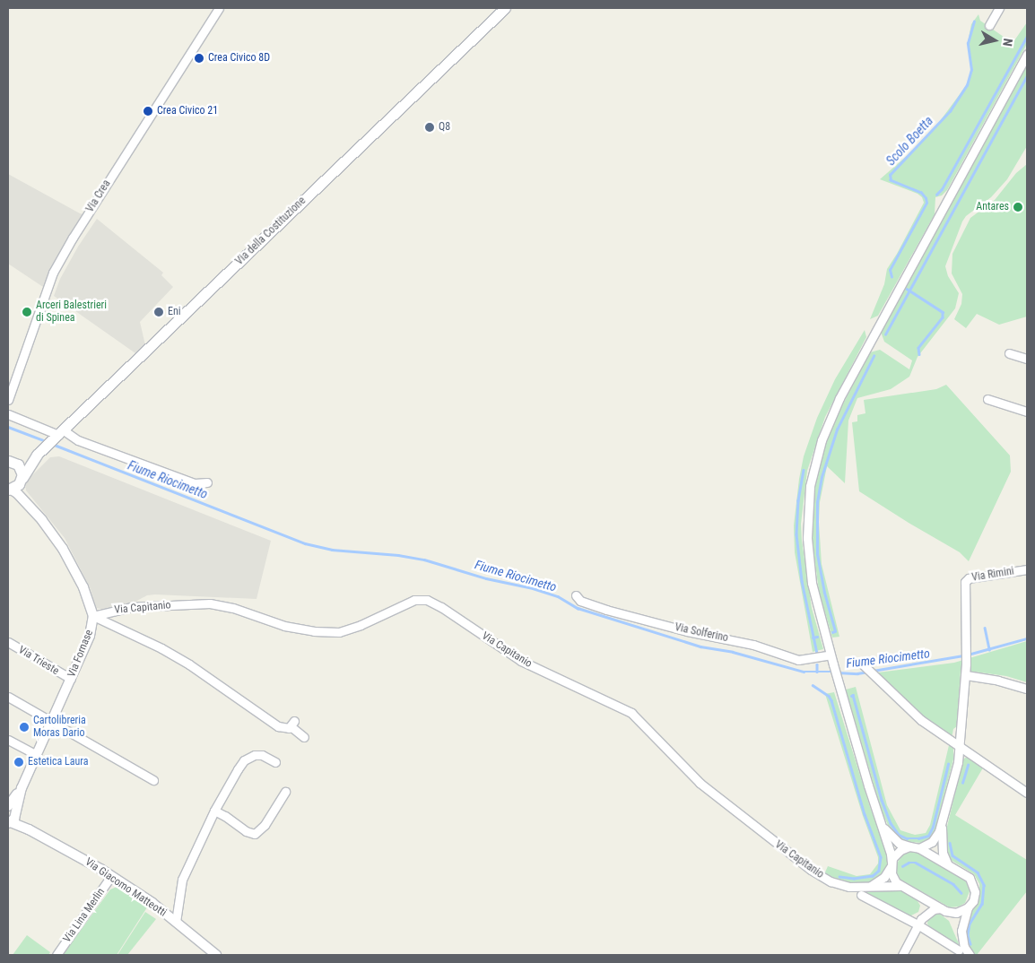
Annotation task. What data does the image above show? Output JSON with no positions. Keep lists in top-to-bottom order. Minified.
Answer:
{"streets":{"main road":["Via della Costituzione"],"street":["Via Crea","Via Rimini","Via Capitanio","Via Solferino","Via Fornase","Via Trieste","Via Giacomo Matteotti","Via Lina Merlin"]},"crossings":[["Via della Costituzione","Via Fornase"],["Via Capitanio","Via Fornase"],["Via Fornase","Via Trieste"],["Via Fornase","Via Giacomo Matteotti"],["Via Giacomo Matteotti","Via Lina Merlin"]],"water":["Scolo Boetta","Fiume Riocimetto"],"places":["Crea Civico 8D","Crea Civico 21","Q8","Antares","Arceri Balestrieri di Spinea","Eni","Cartolibreria Moras Dario","Estetica Laura"],"north":"right"}
